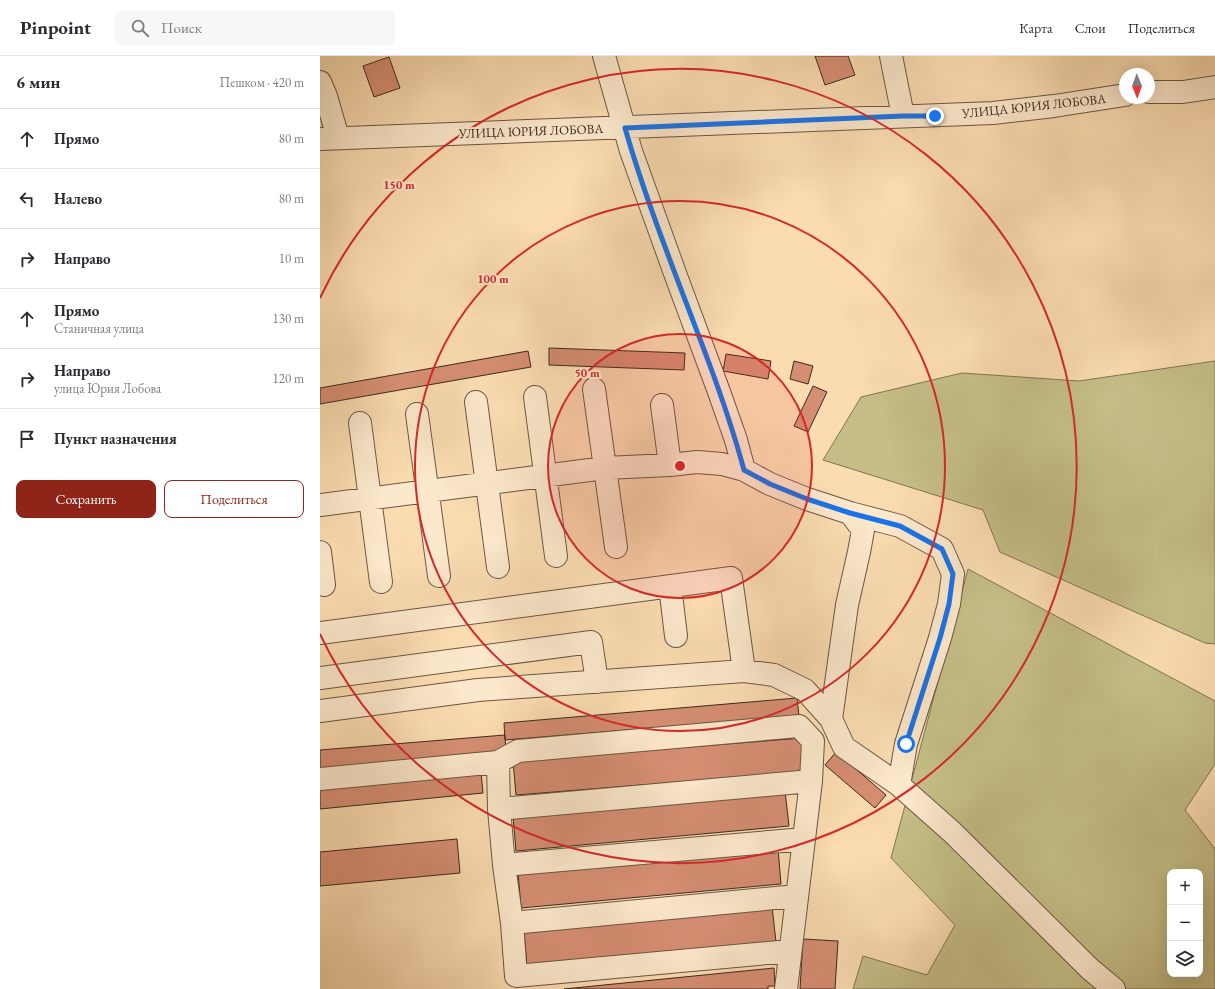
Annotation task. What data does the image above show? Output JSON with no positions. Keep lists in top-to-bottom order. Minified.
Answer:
{"streets":{"street":["УЛИЦА ЮРИЯ ЛОБОВА"]},"north":"bottom","page":{"header":"Pinpoint","search":"Поиск","nav":["Карта","Слои","Поделиться"],"heading":["6 мин","Пешком · 420 m"],"list":[["Прямо","80 m"],["Налево","80 m"],["Направо","10 m"],["Прямо","Станичная улица","130 m"],["Направо","улица Юрия Лобова","120 m"],"Пункт назначения"],"buttons":["Сохранить","Поделиться"],"map_buttons":["+","−"]},"rings":["150 m","100 m","50 m"]}
